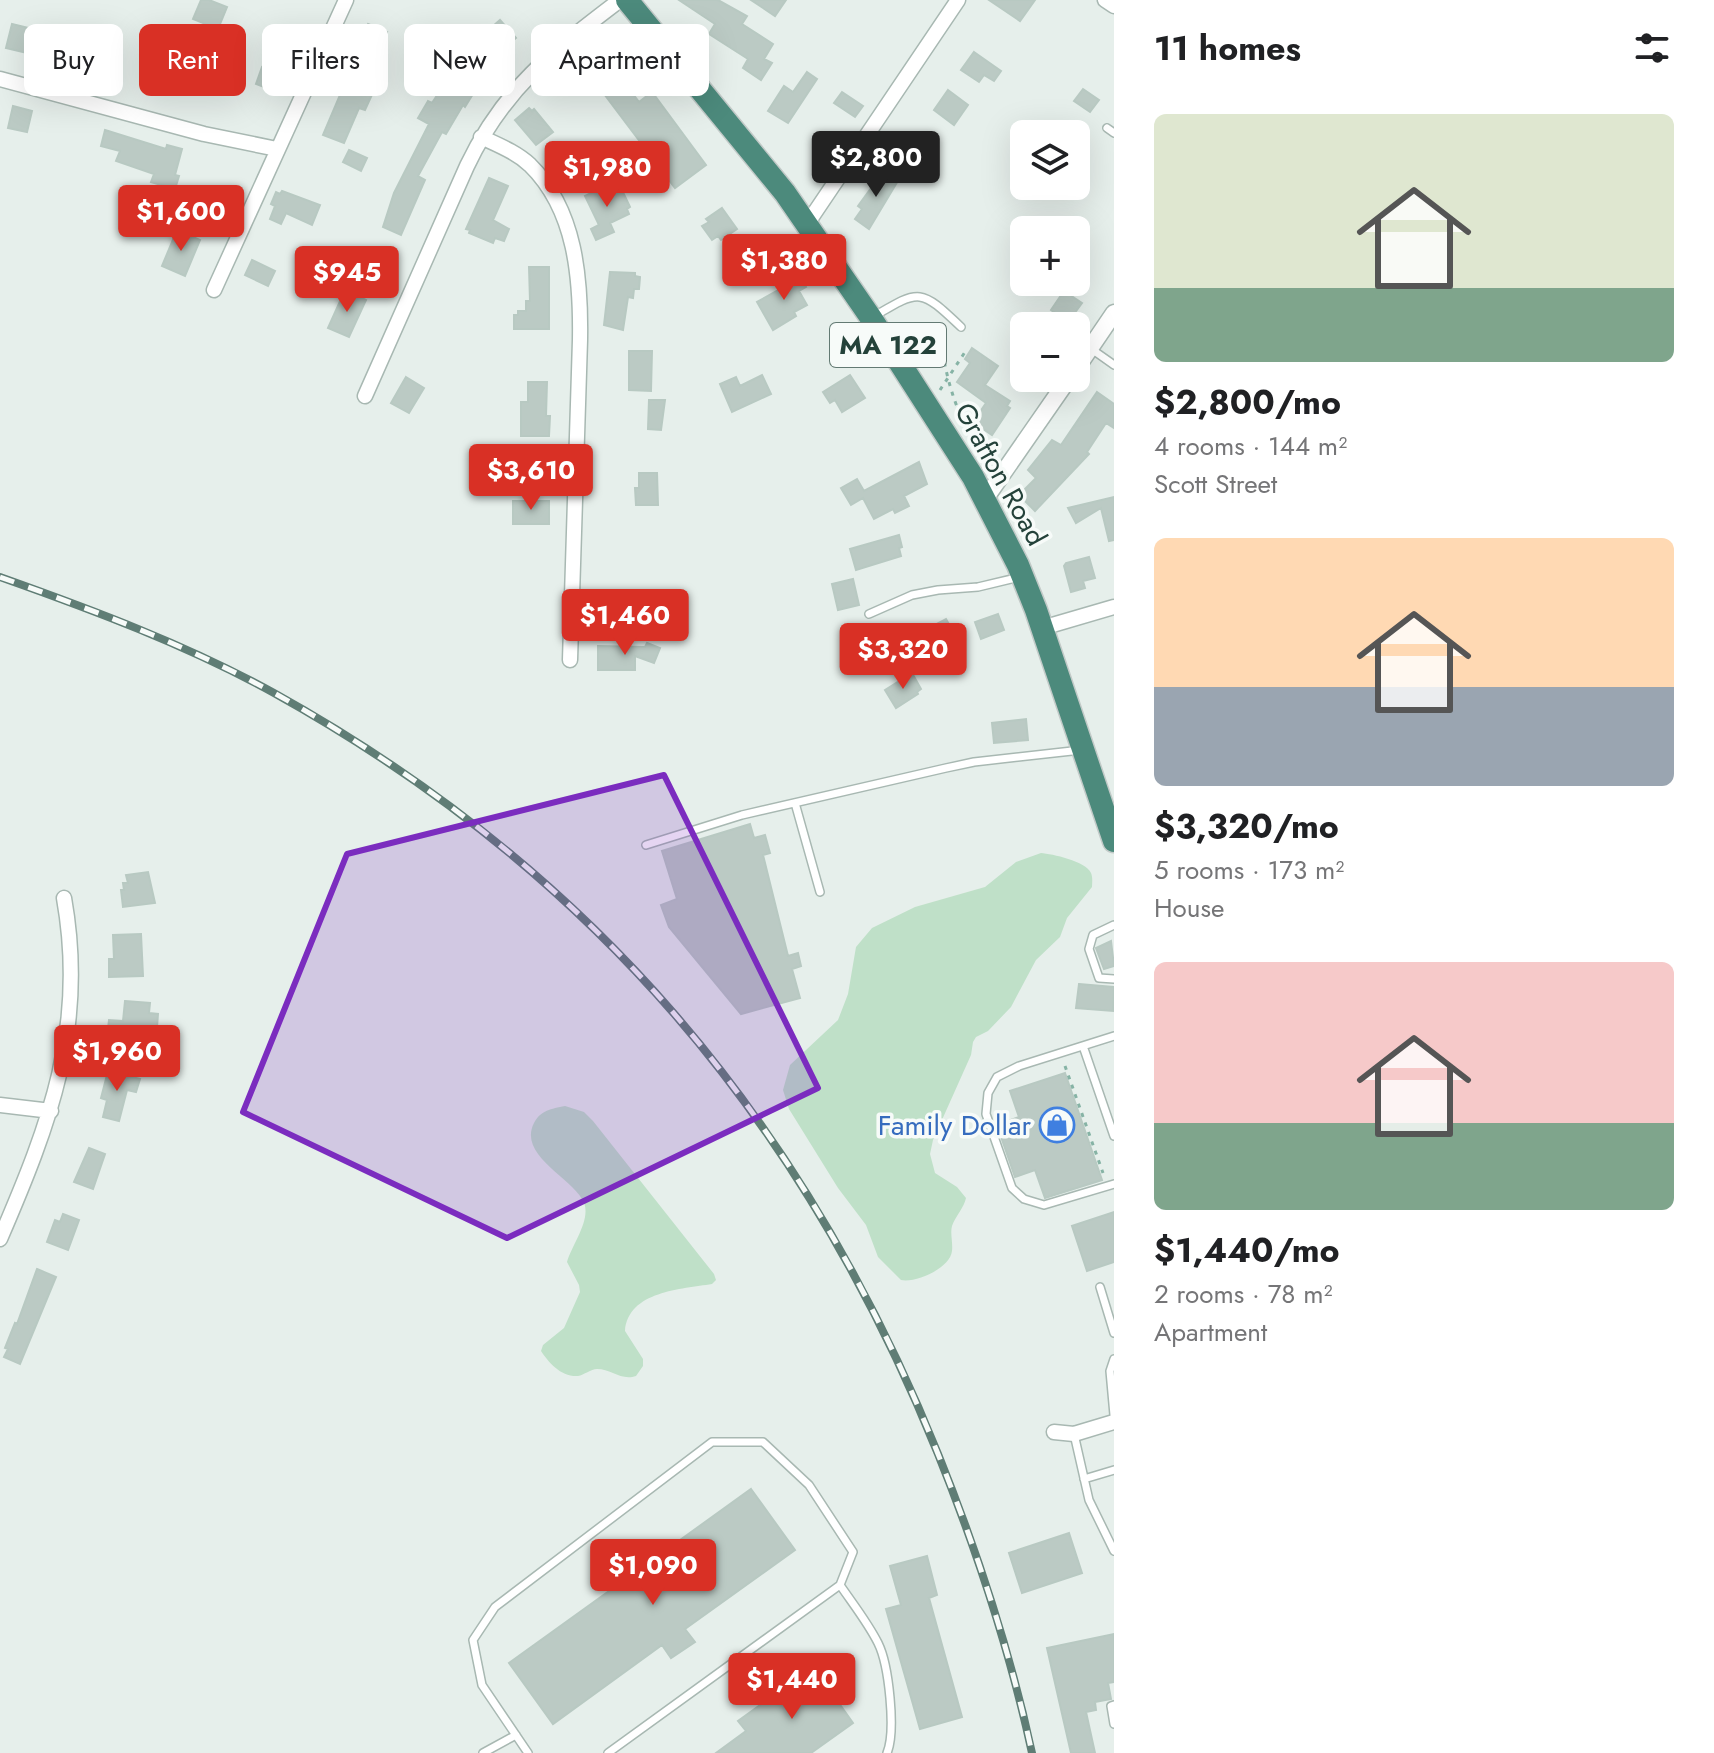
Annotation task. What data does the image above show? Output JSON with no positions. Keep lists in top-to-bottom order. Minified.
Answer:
{"streets":{"highway":["MA 122","Grafton Road"]},"crossings":[["MA 122","Grafton Road"]],"places":{"shop":["Family Dollar"]},"page":{"heading":"11 homes","chip":["Buy","Rent","Filters","New","Apartment"],"list":[{"name":"$2,800/mo","note":"4 rooms · 144 m² · Scott Street"},{"name":"$3,320/mo","note":"5 rooms · 173 m² · House"},{"name":"$1,440/mo","note":"2 rooms · 78 m² · Apartment"}],"map_buttons":["+","−"],"price":["$2,800","$1,980","$1,600","$1,380","$945","$3,610","$1,460","$3,320","$1,960","$1,090","$1,440"]}}
